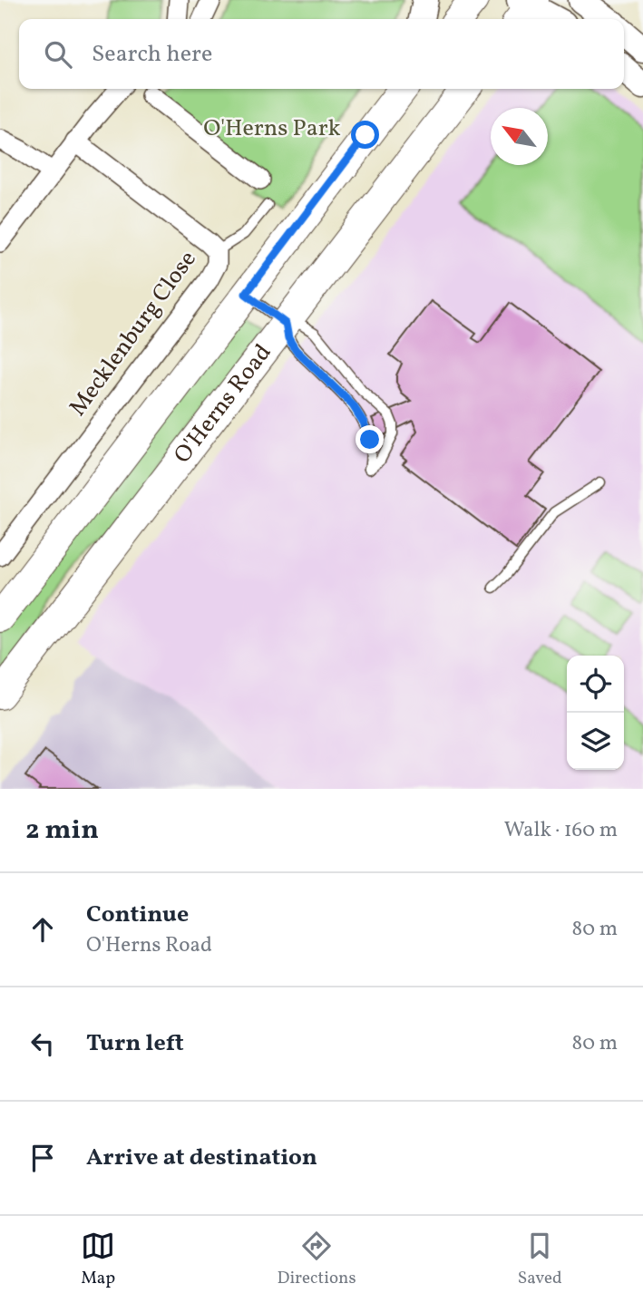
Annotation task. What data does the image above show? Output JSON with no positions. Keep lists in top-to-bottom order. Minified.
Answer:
{"streets":{"main road":["O'Herns Road"],"street":["Mecklenburg Close"]},"parks":["O'Herns Park"],"north":"top left","page":{"search":"Search here","heading":["2 min","Walk · 160 m"],"list":[["Continue","O'Herns Road","80 m"],["Turn left","80 m"],"Arrive at destination"],"nav":["Map","Directions","Saved"]}}
